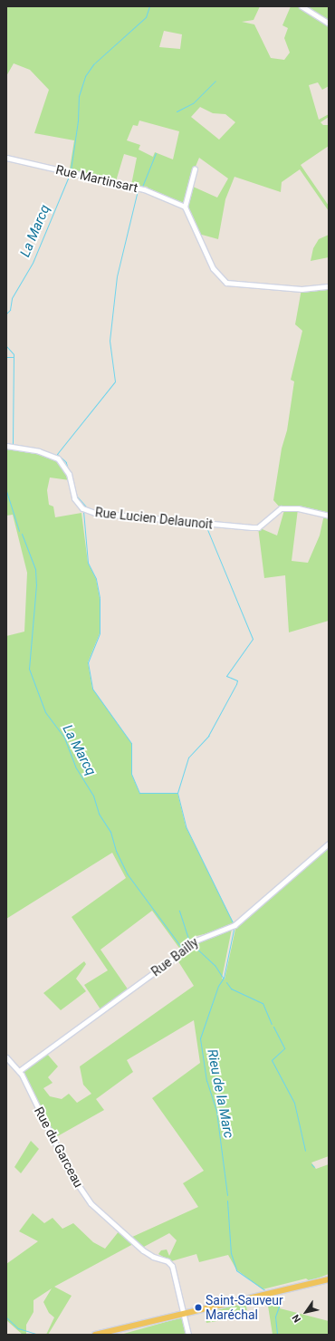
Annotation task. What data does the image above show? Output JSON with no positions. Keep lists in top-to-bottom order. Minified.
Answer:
{"streets":{"street":["Rue Martinsart","Rue Lucien Delaunoit","Rue Bailly","Rue du Garceau"]},"crossings":[["Rue Bailly","Rue du Garceau"]],"water":["La Marcq","Rieu de la Marc"],"places":["Saint-Sauveur Maréchal"],"north":"bottom left"}
